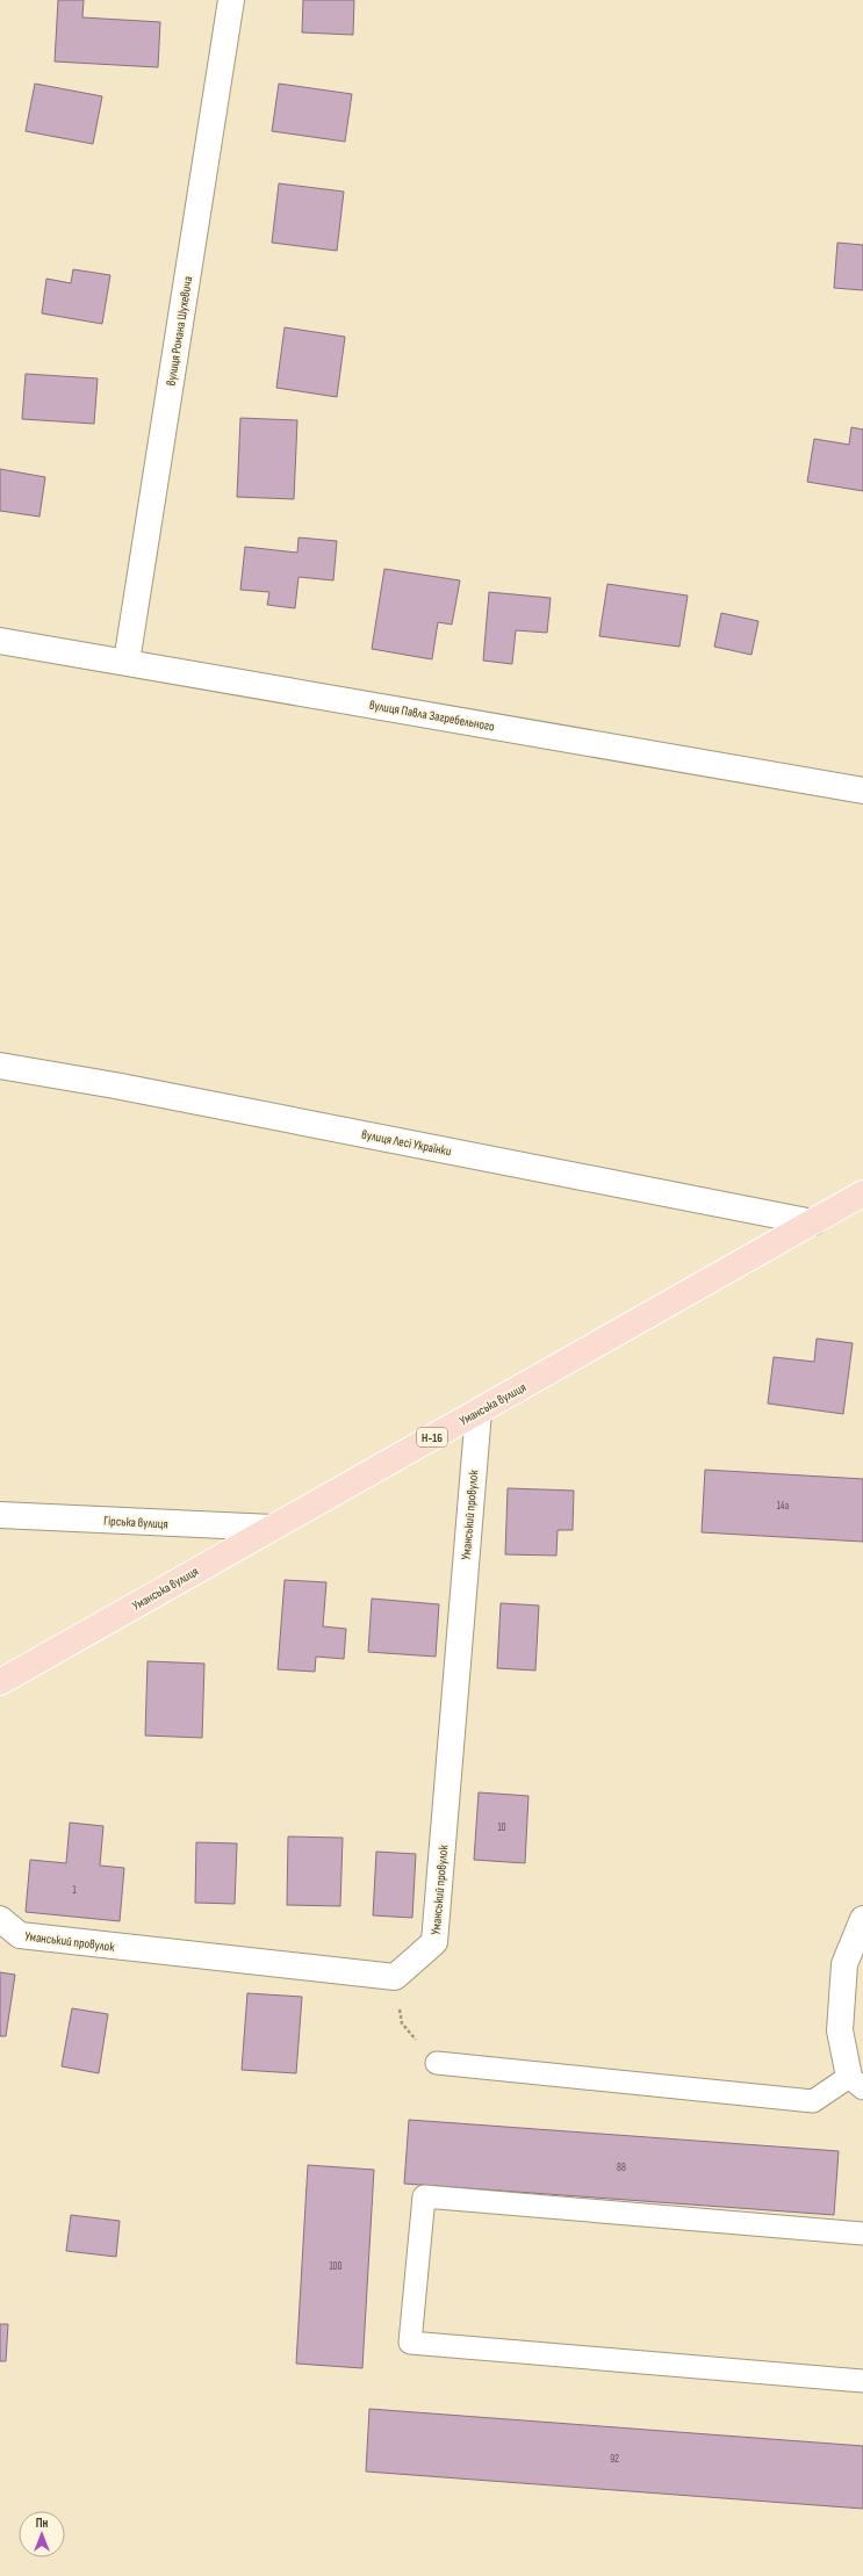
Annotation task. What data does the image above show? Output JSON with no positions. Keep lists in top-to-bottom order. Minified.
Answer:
{"streets":{"main road":["Уманська вулиця","Н-16"],"street":["вулиця Романа Шухевича","вулиця Павла Загребельного","вулиця Лесі Українки","Уманський провулок","Гірська вулиця"]},"crossings":[["вулиця Романа Шухевича","вулиця Павла Загребельного"],["вулиця Лесі Українки","Уманська вулиця"],["Уманська вулиця","Уманський провулок"],["Уманська вулиця","Гірська вулиця"]],"house_numbers":["14а","10","1","88","100","92"],"north":"top"}
